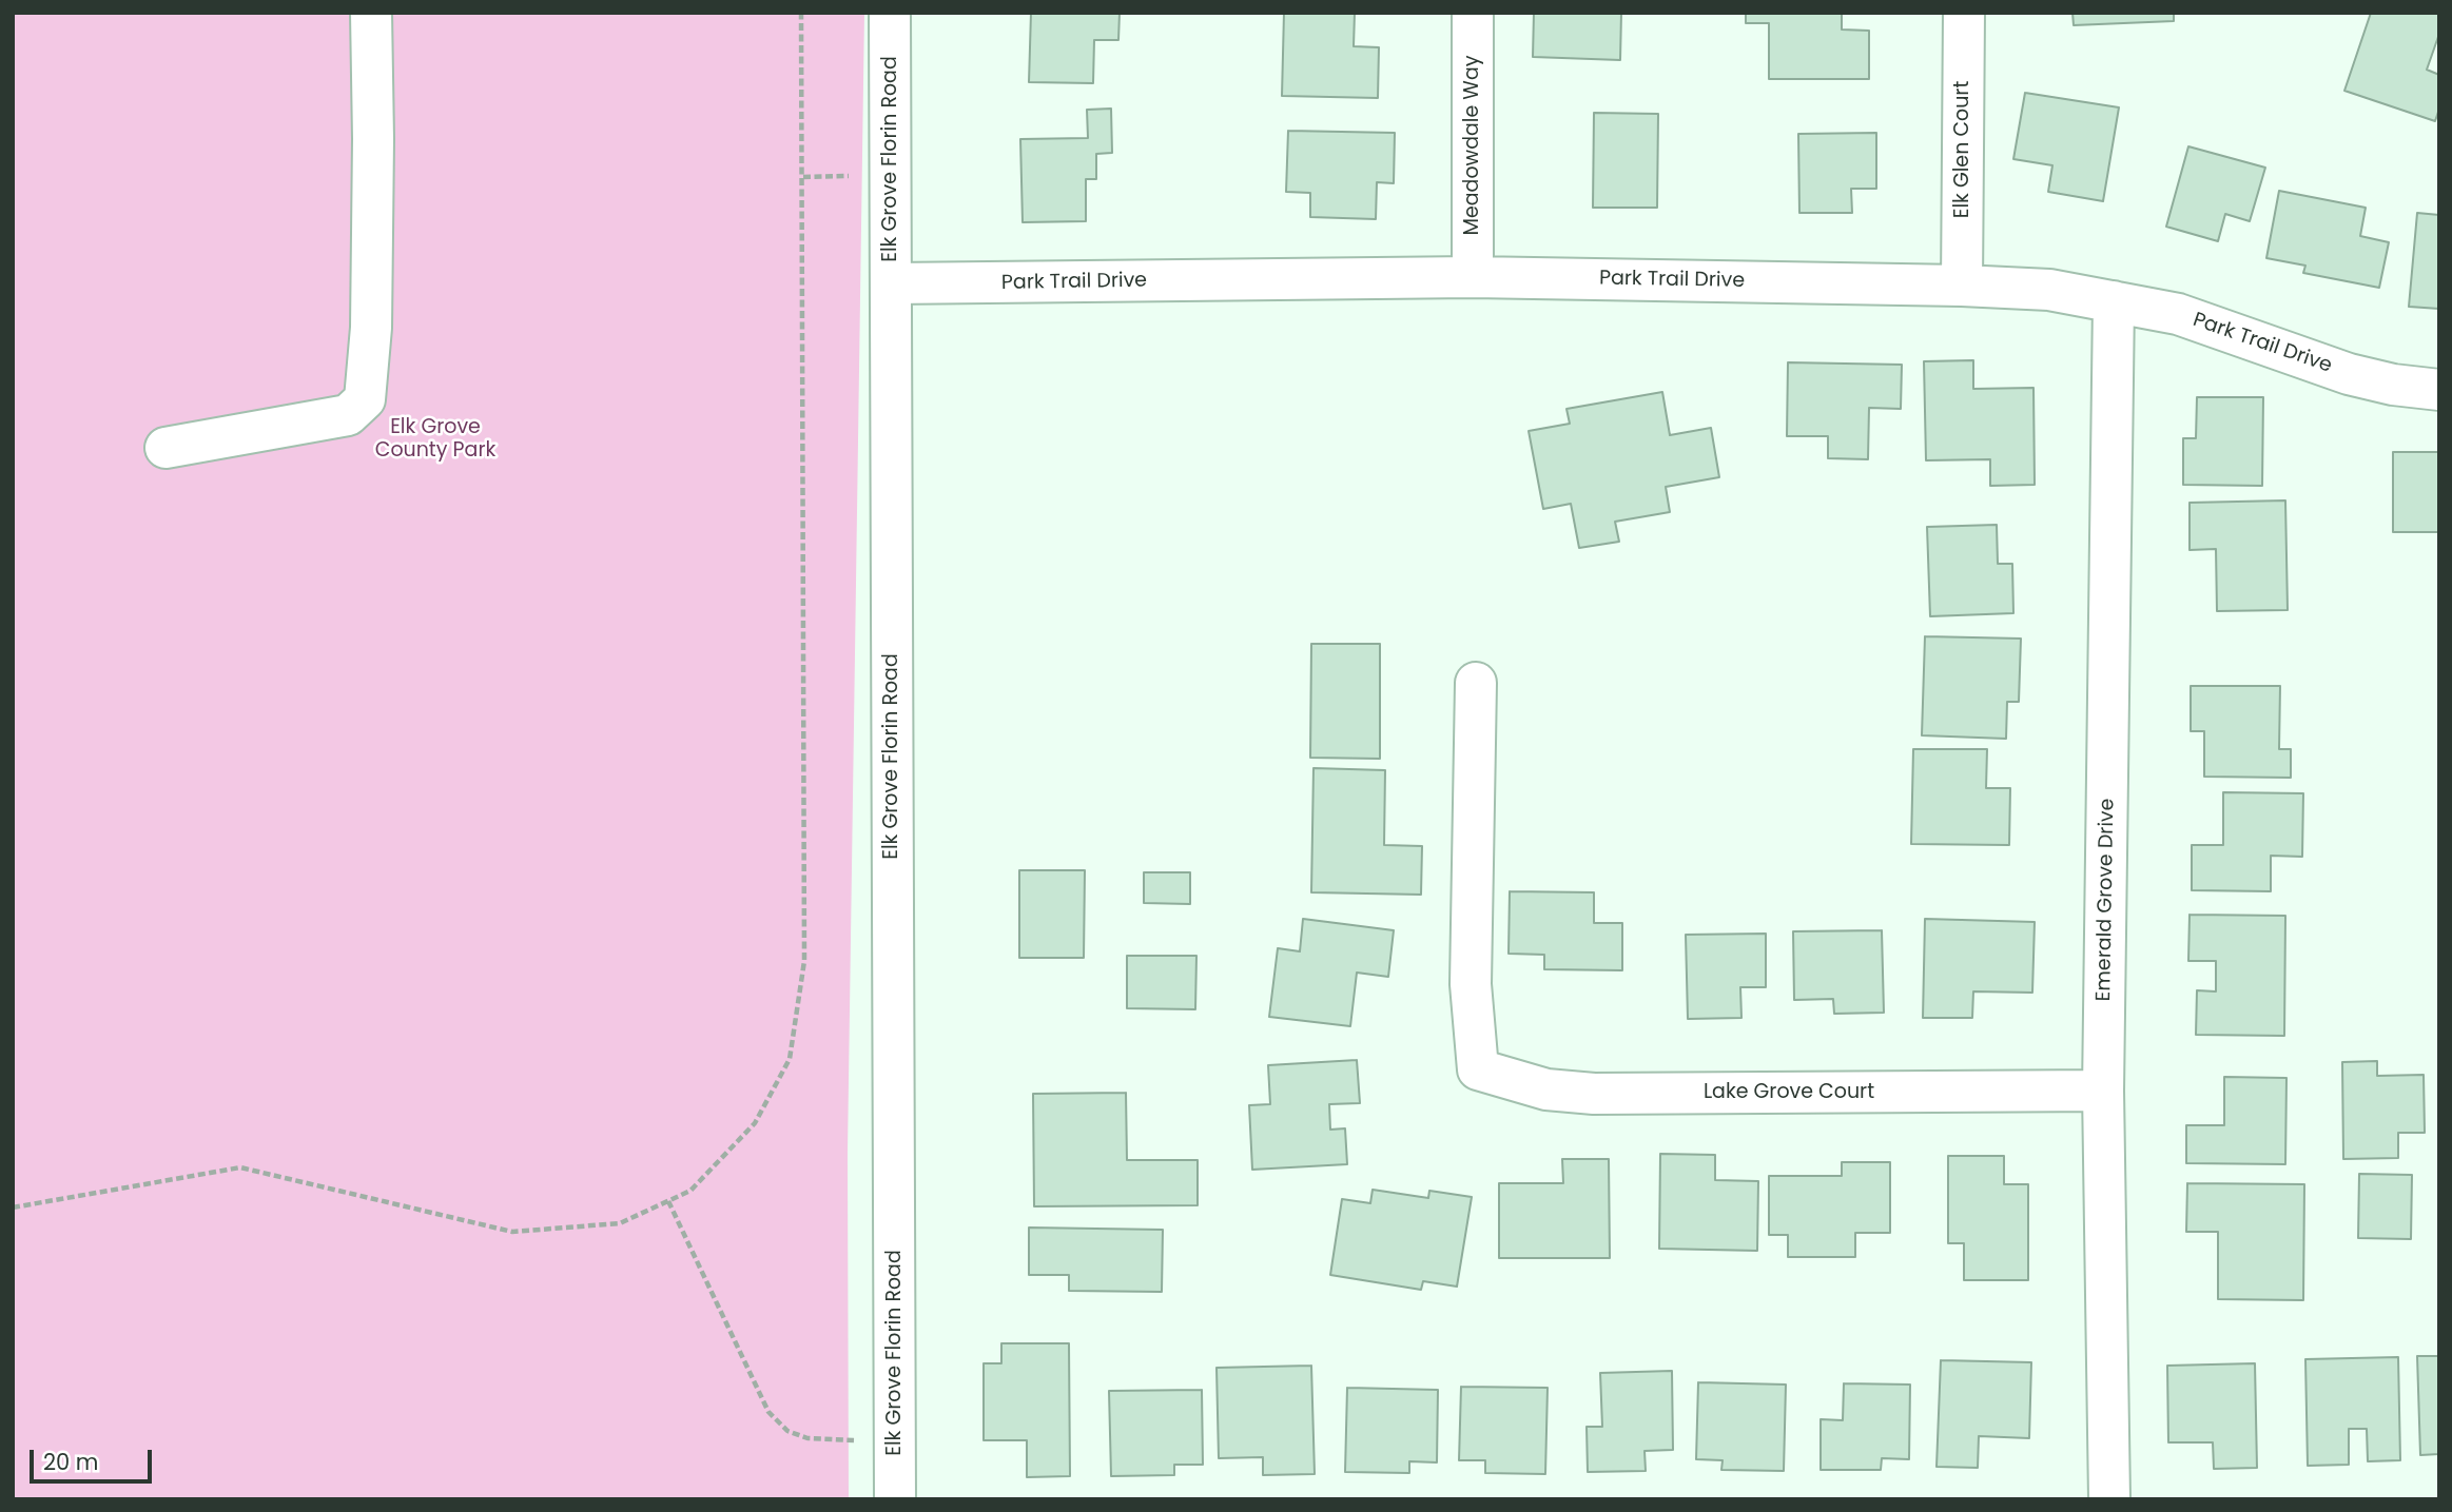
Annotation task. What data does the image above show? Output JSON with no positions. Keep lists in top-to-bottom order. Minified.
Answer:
{"streets":{"street":["Meadowdale Way","Elk Glen Court","Elk Grove Florin Road","Park Trail Drive","Emerald Grove Drive","Lake Grove Court"]},"crossings":[["Meadowdale Way","Park Trail Drive"],["Elk Glen Court","Park Trail Drive"],["Elk Grove Florin Road","Park Trail Drive"],["Park Trail Drive","Emerald Grove Drive"],["Emerald Grove Drive","Lake Grove Court"]],"parks":["Elk Grove County Park"],"scale_bar":"20 m"}
